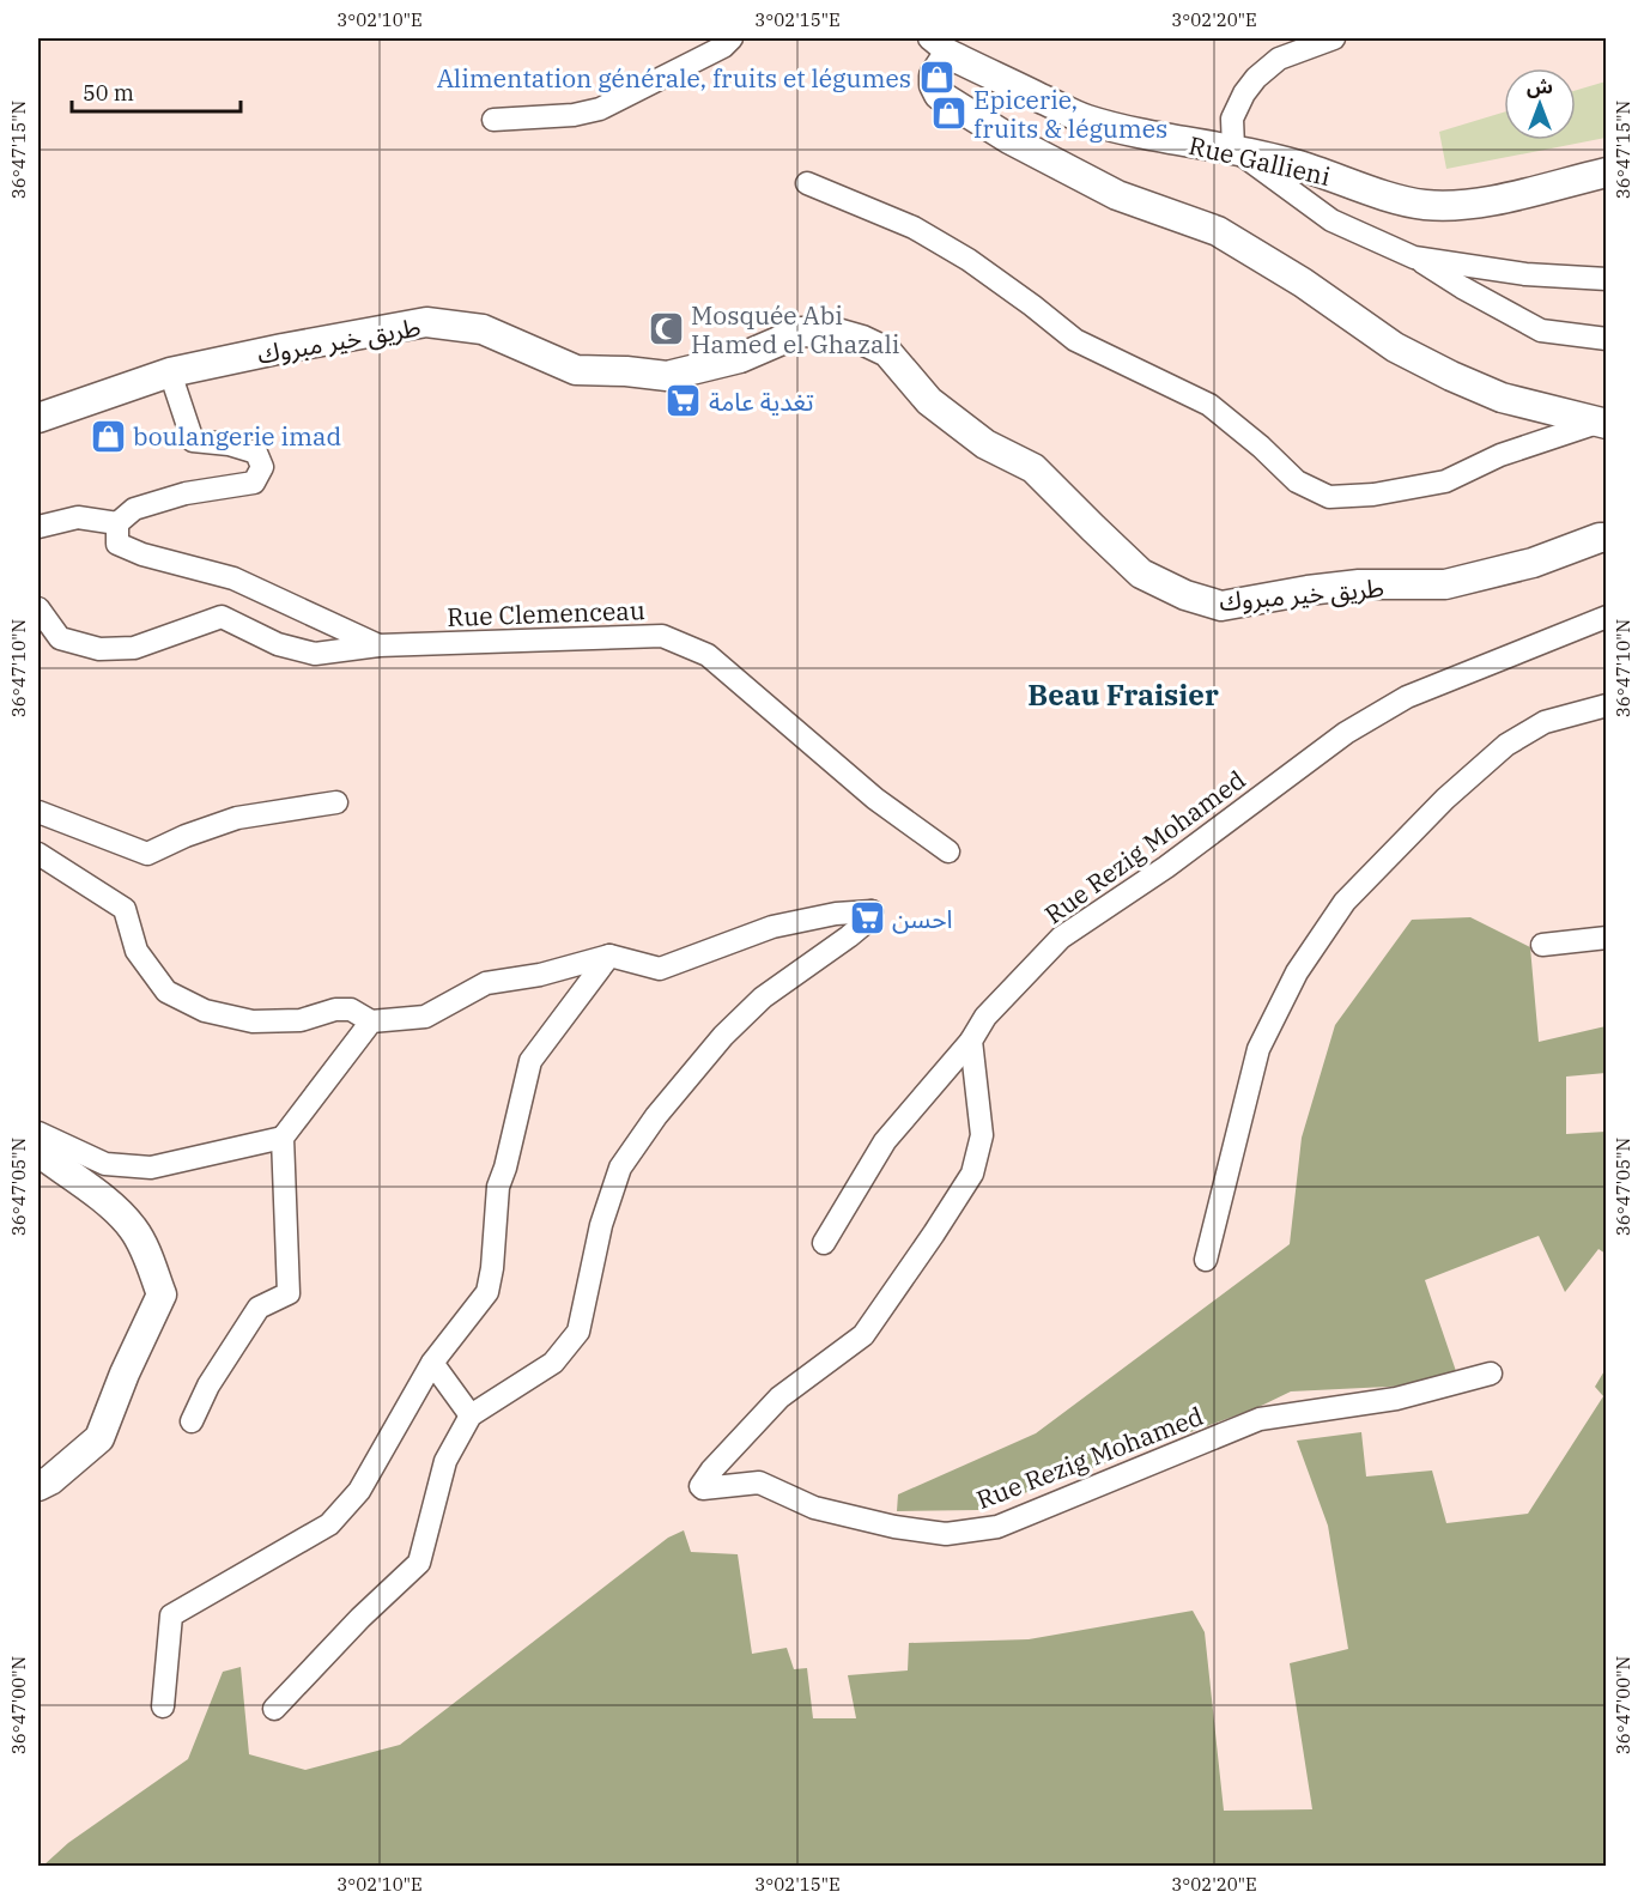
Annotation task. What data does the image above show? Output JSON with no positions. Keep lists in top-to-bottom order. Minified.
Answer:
{"streets":{"street":["Rue Gallieni","طريق خير مبروك","Rue Clemenceau","Rue Rezig Mohamed"]},"districts":["Beau Fraisier"],"places":{"shop":["Alimentation générale, fruits et légumes","Epicerie, fruits & légumes","boulangerie imad"],"mosque":["Mosquée Abi Hamed el Ghazali"],"supermarket":["تغدية عامة","احسن"]},"scale_bar":"50 m","north":"top","coordinates":["3°02'10\"E","3°02'15\"E","3°02'20\"E","36°47'15\"N","36°47'10\"N","36°47'05\"N","36°47'00\"N"]}
